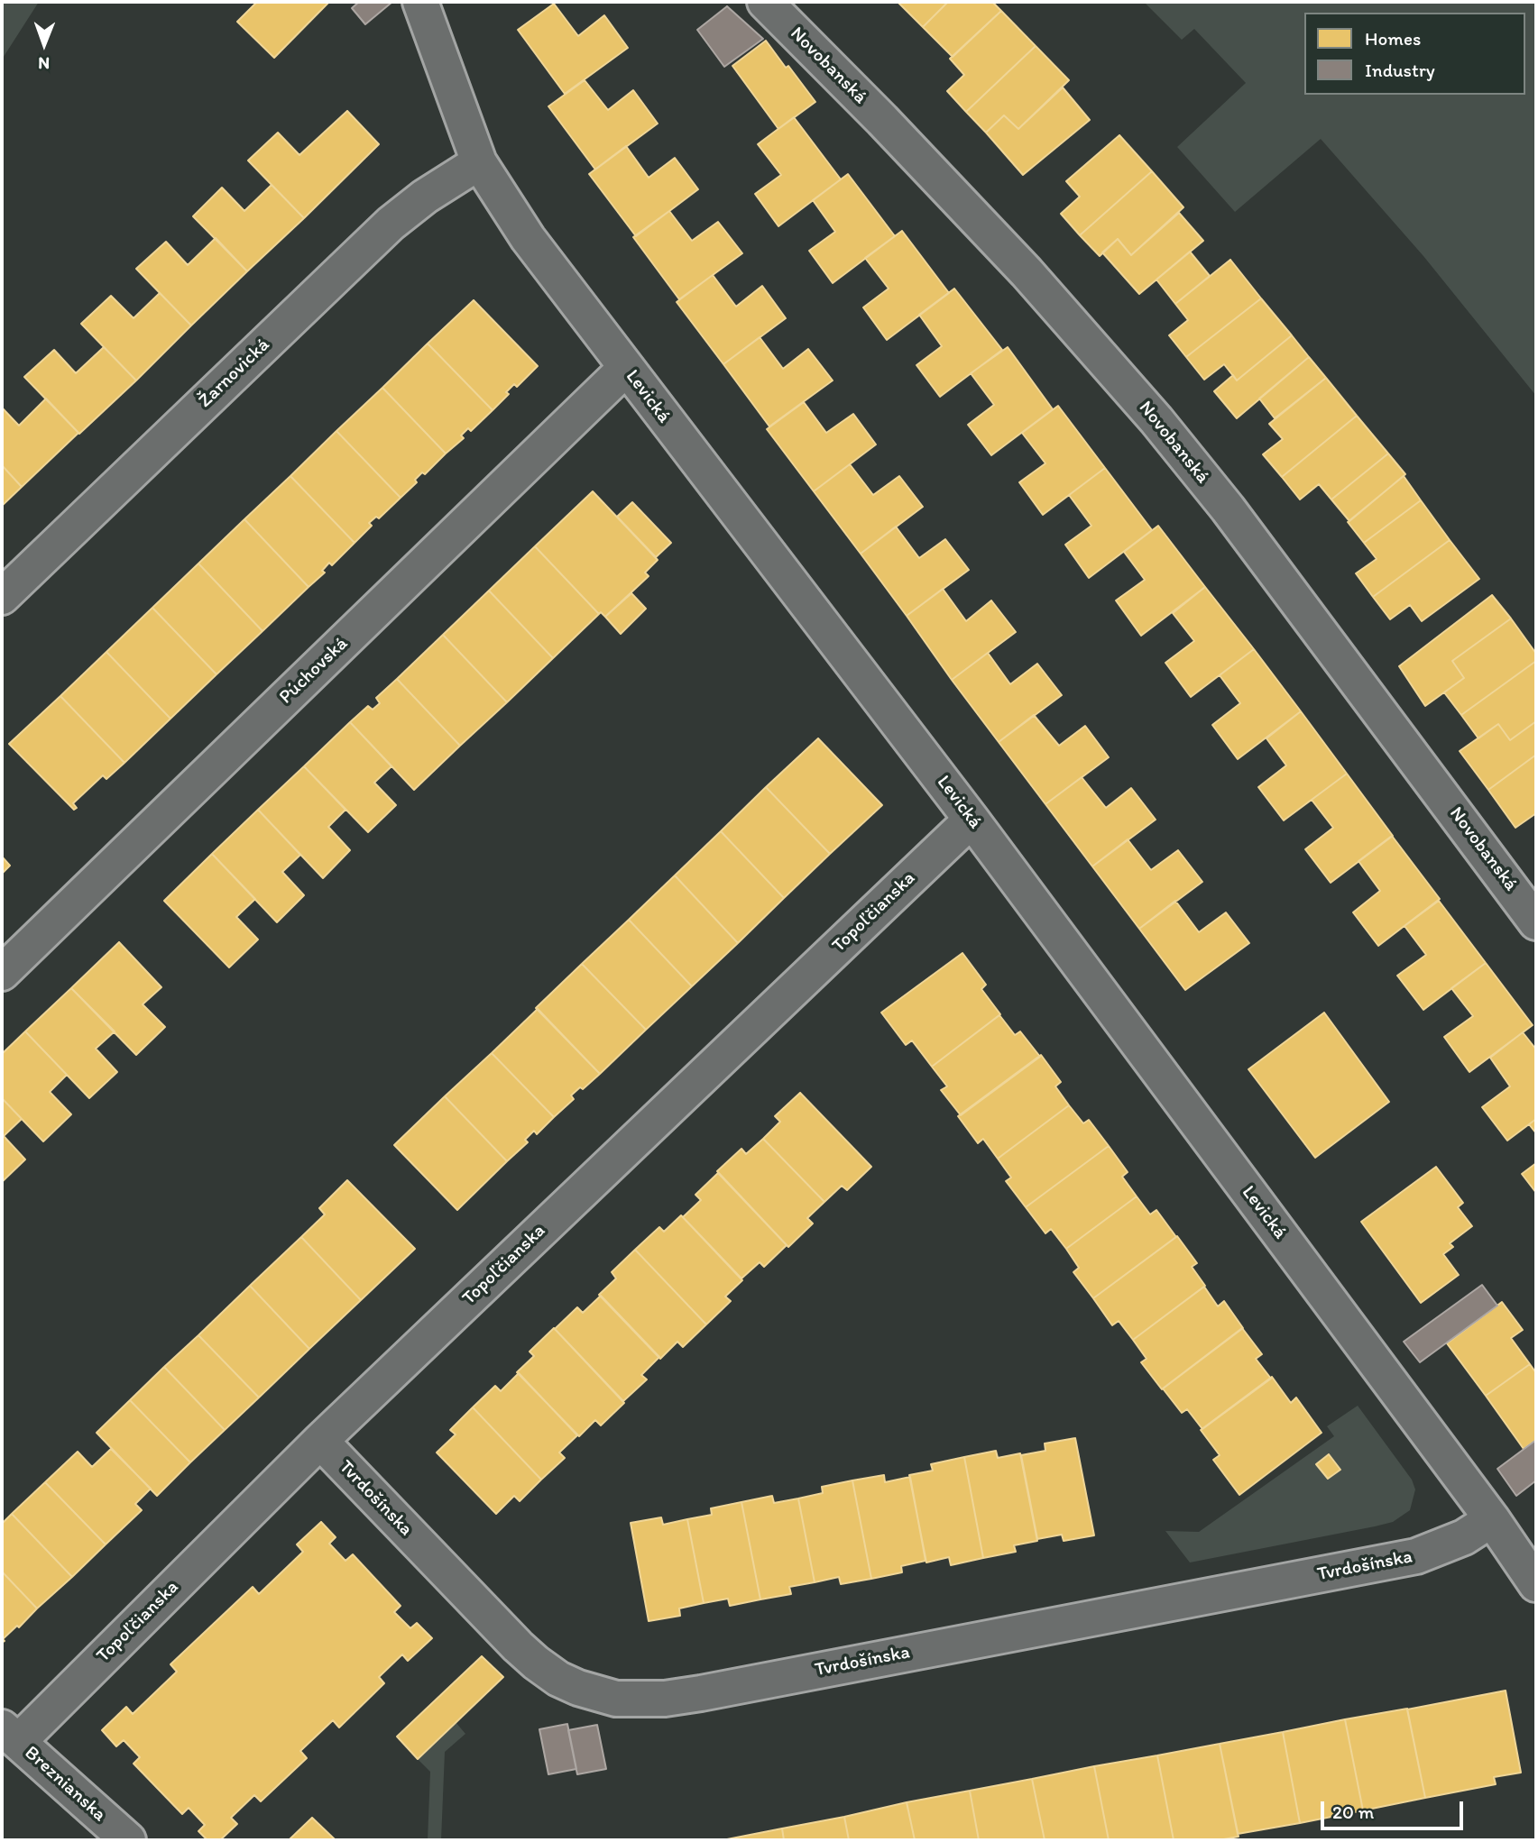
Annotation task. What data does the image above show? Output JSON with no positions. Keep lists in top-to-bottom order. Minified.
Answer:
{"streets":{"street":["Novobanská","Žarnovická","Levická","Púchovská","Topoľčianska","Tvrdošínska","Breznianska"]},"crossings":[["Žarnovická","Levická"],["Levická","Púchovská"],["Levická","Topoľčianska"],["Levická","Tvrdošínska"],["Topoľčianska","Tvrdošínska"],["Topoľčianska","Breznianska"]],"legend":["Homes","Industry"],"scale_bar":"20 m","north":"bottom"}
